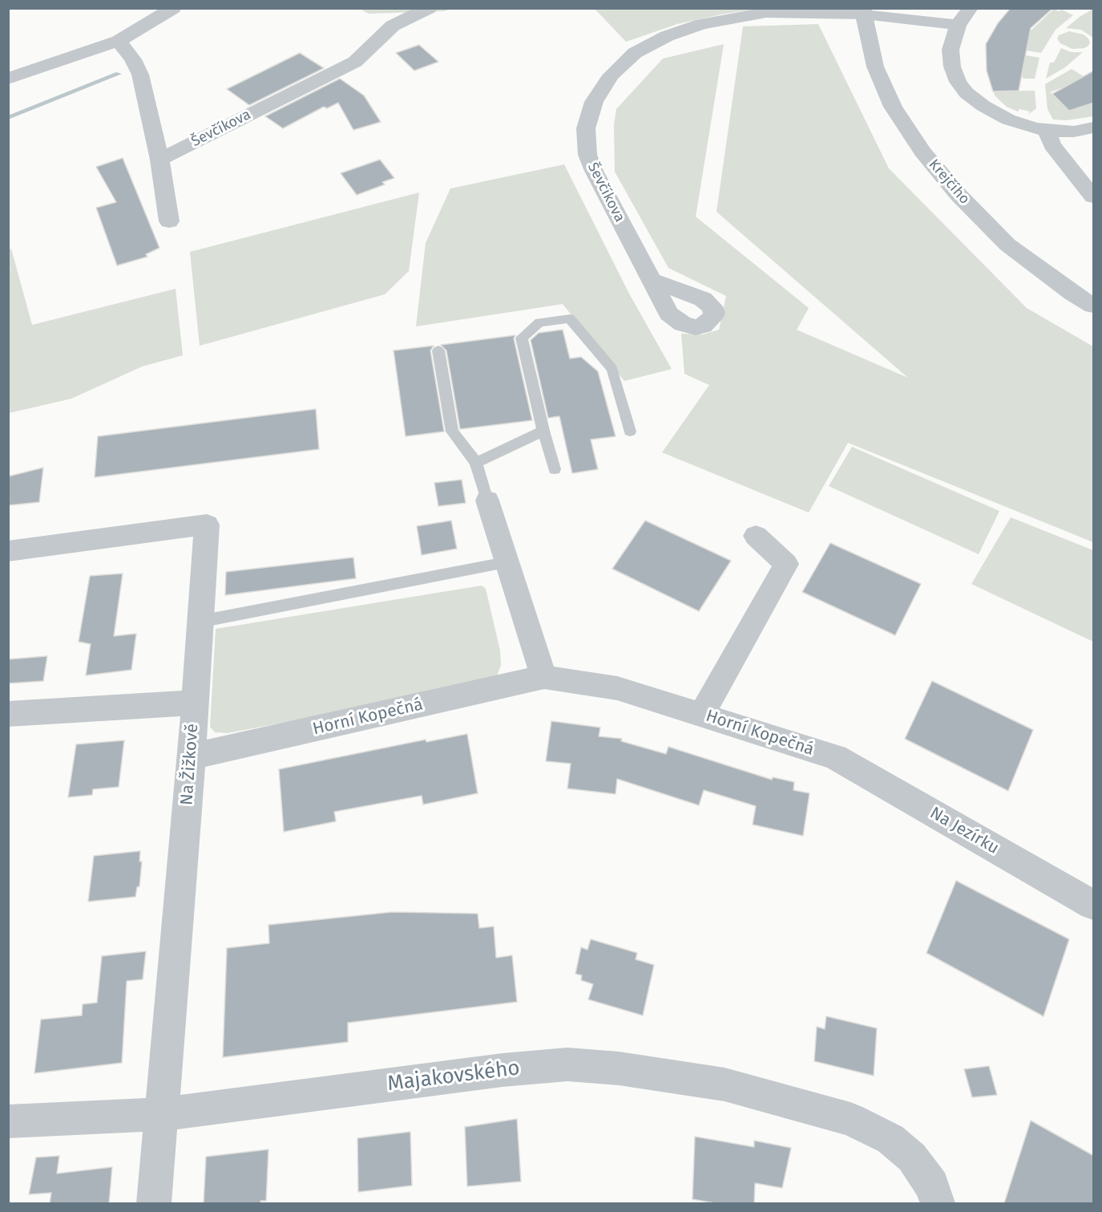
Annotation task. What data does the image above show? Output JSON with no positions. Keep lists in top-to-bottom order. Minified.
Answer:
{"streets":{"street":["Ševčíkova","Krejčího","Horní Kopečná","Na Žižkově","Na Jezírku","Majakovského"]},"crossings":[["Ševčíkova","Krejčího"],["Horní Kopečná","Na Žižkově"],["Horní Kopečná","Na Jezírku"],["Na Žižkově","Majakovského"]]}
